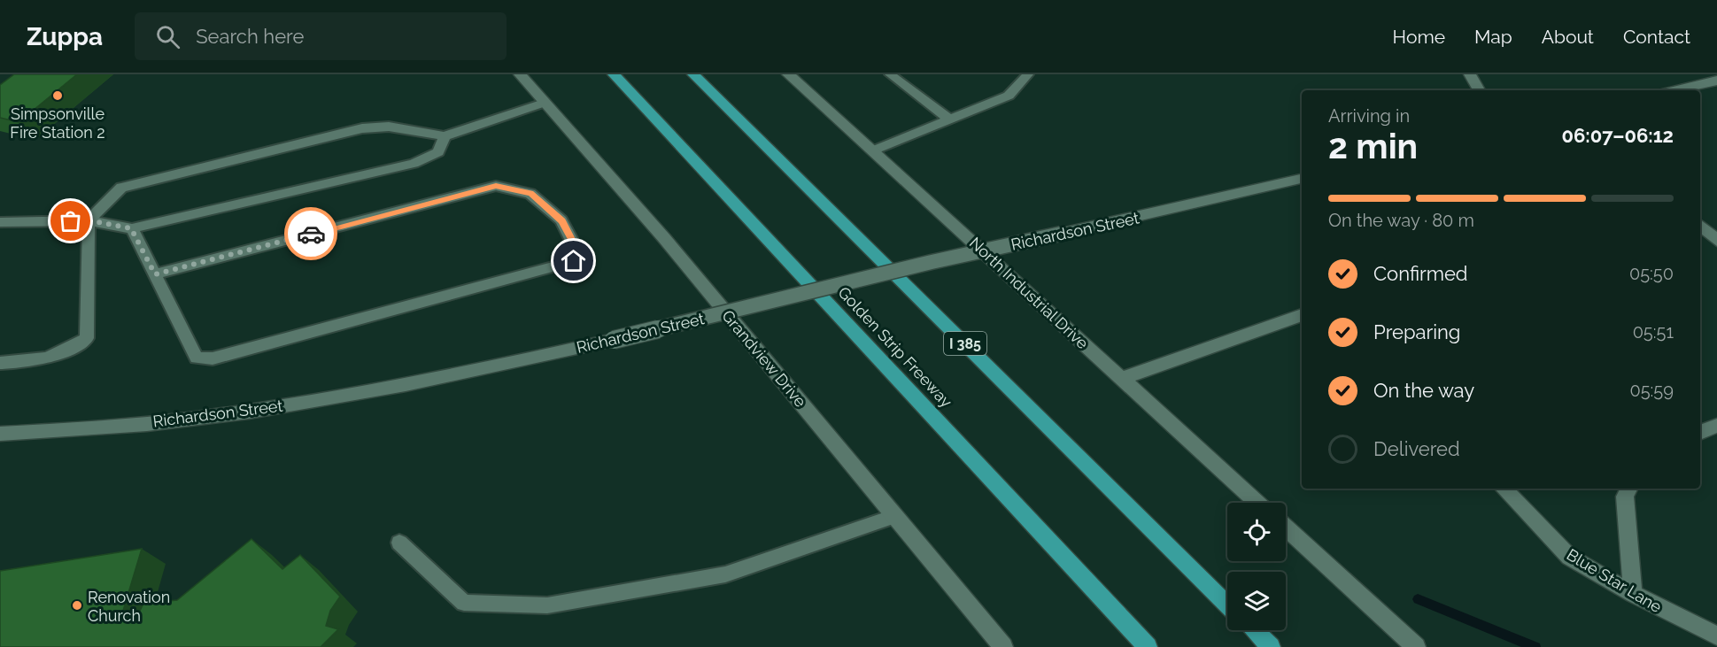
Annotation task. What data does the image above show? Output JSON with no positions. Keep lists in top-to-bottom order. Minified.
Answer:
{"streets":{"highway":["I 385","Golden Strip Freeway"],"street":["Richardson Street","North Industrial Drive","Grandview Drive","Blue Star Lane"]},"places":["Simpsonville Fire Station 2","Renovation Church"],"page":{"header":"Zuppa","search":"Search here","nav":["Home","Map","About","Contact"],"heading":["2 min","Arriving in","06:07–06:12"],"bar":"On the way · 80 m","list":[["Confirmed","05:50"],["Preparing","05:51"],["On the way","05:59"],"Delivered"]}}
